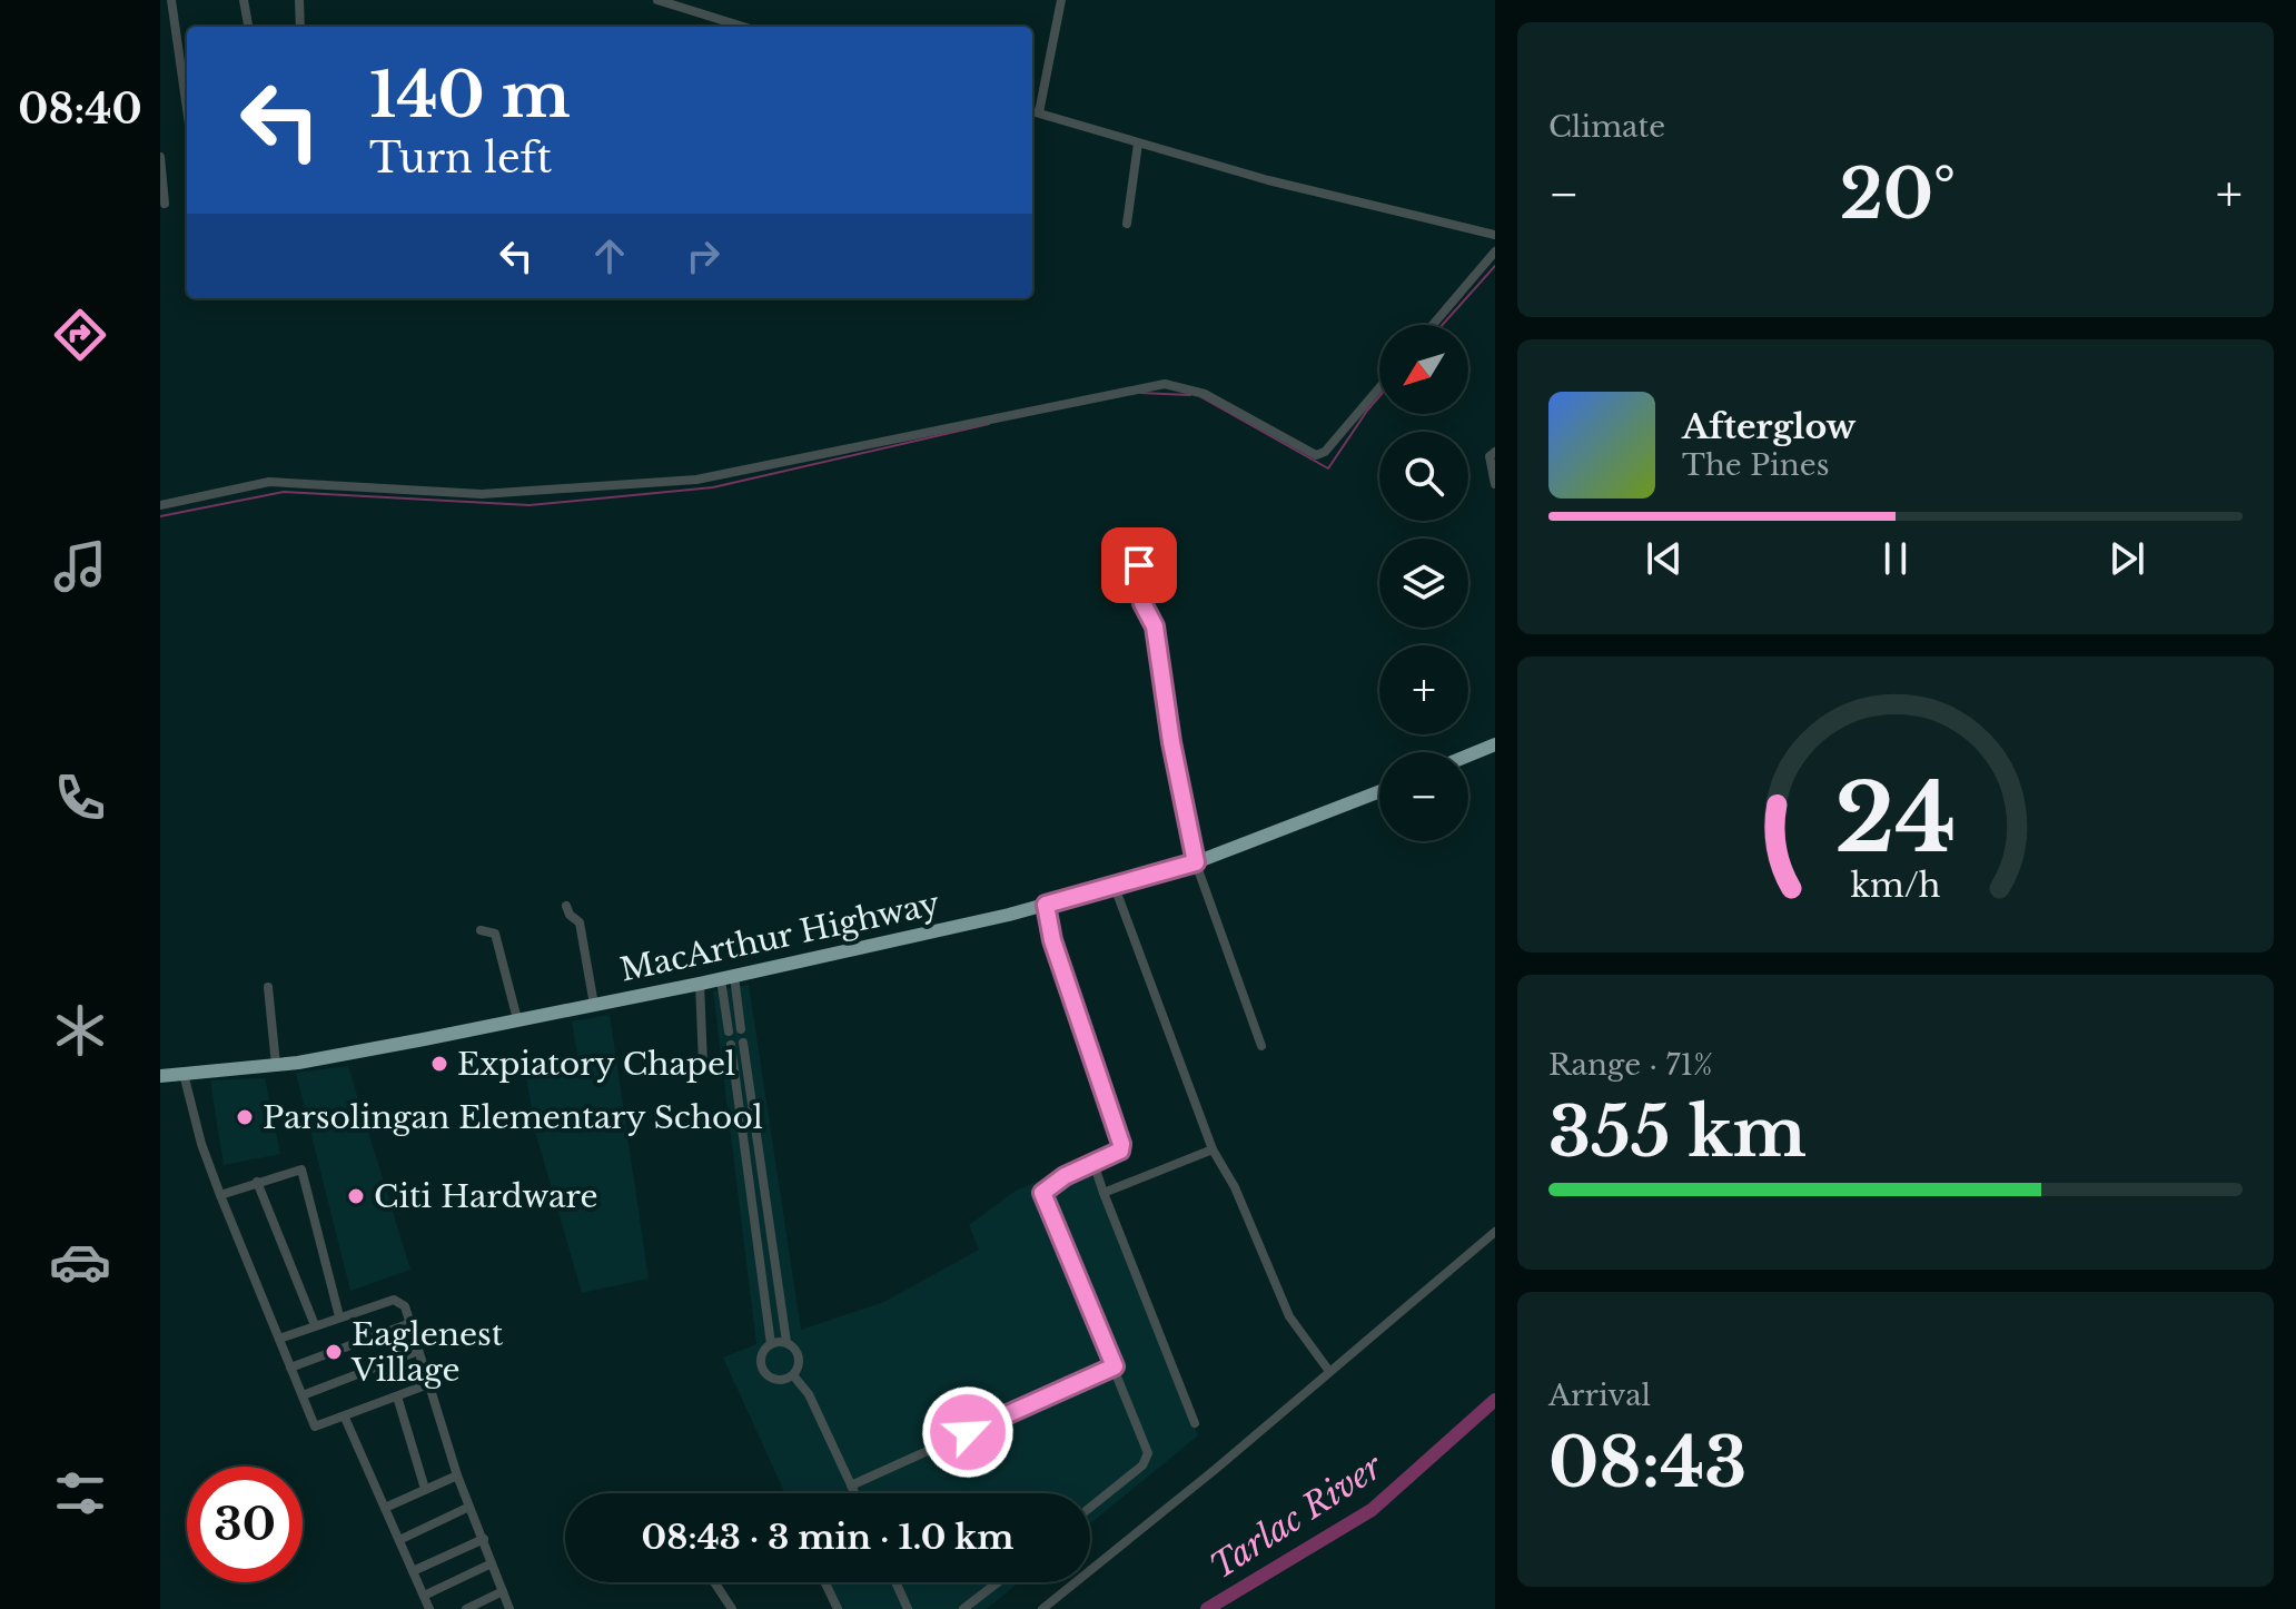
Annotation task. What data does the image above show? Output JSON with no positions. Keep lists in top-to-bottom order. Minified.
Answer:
{"streets":{"highway":["MacArthur Highway"]},"water":["Tarlac River"],"places":["Expiatory Chapel","Parsolingan Elementary School","Citi Hardware","Eaglenest Village"],"north":"bottom left","page":{"tabs":"08:40","tile":["Climate",["Range · 71%","355 km"],["Arrival","08:43"]],"turn":["140 m","Turn left"],"heat":["−","20°","+"],"map_buttons":["+","−"],"song":["Afterglow","The Pines"],"limit":"30","trip":"08:43 · 3 min · 1.0 km","gauge":["24","km/h"]}}
